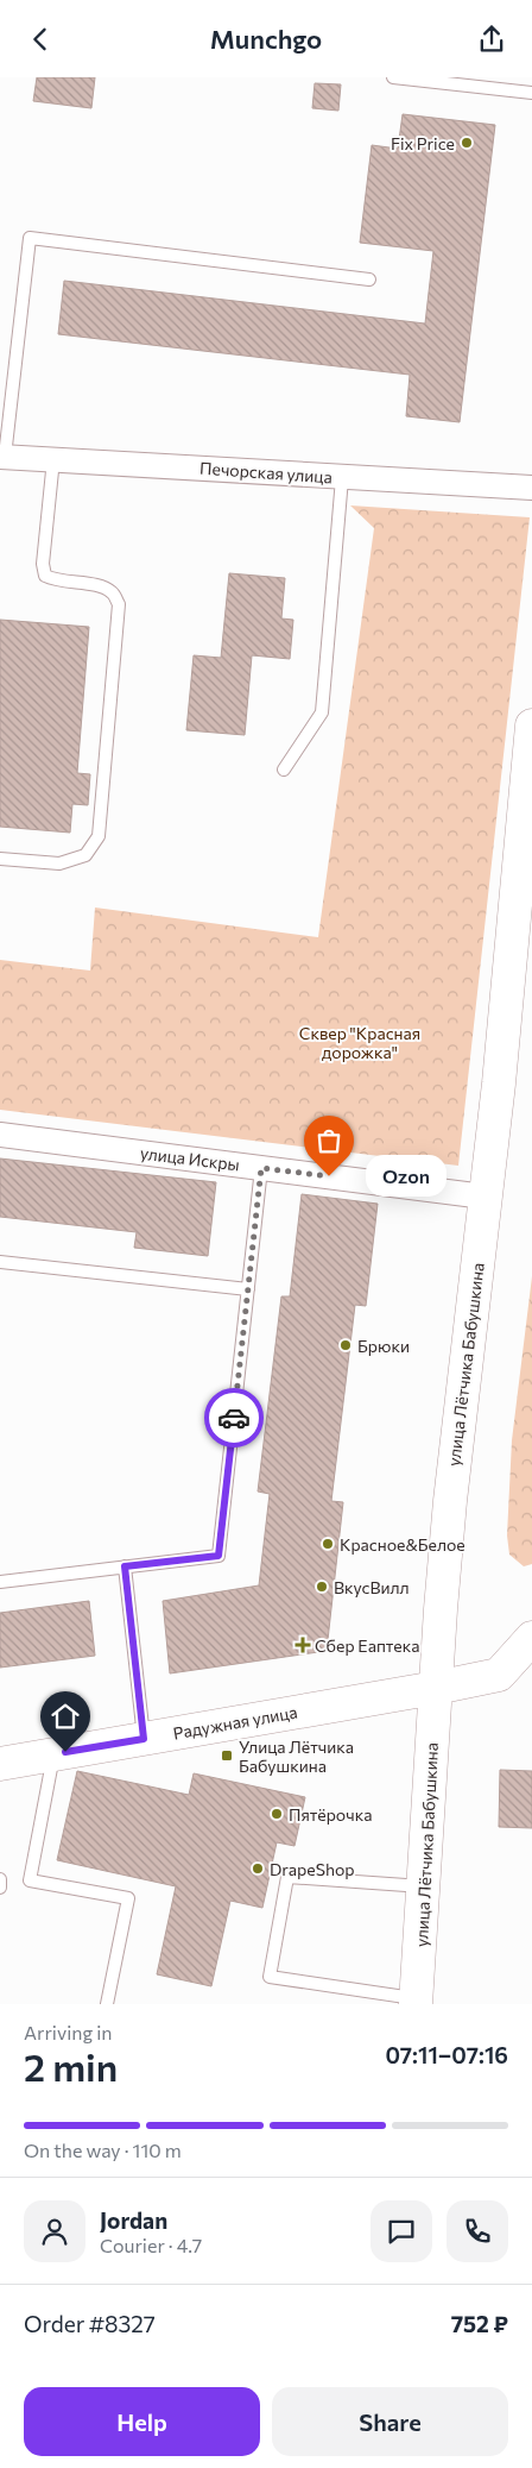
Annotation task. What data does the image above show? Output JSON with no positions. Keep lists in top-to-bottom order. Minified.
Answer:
{"streets":{"main road":["улица Лётчика Бабушкина","Радужная улица"],"street":["Печорская улица","улица Искры"]},"crossings":[["улица Искры","улица Лётчика Бабушкина"],["улица Лётчика Бабушкина","Радужная улица"]],"parks":["Сквер \"Красная дорожка\""],"places":{"other":["Fix Price","Ozon","Брюки","Красное&Белое","ВкусВилл","Пятёрочка","DrapeShop"],"health":["Сбер Еаптека"],"transit":["Улица Лётчика Бабушкина"]},"page":{"header":"Munchgo","bubble":"Ozon","heading":["2 min","Arriving in","07:11–07:16"],"panel":["Jordan","Courier · 4.7","Order #8327","752 ₽"],"bar":"On the way · 110 m","buttons":["Help","Share"]}}
